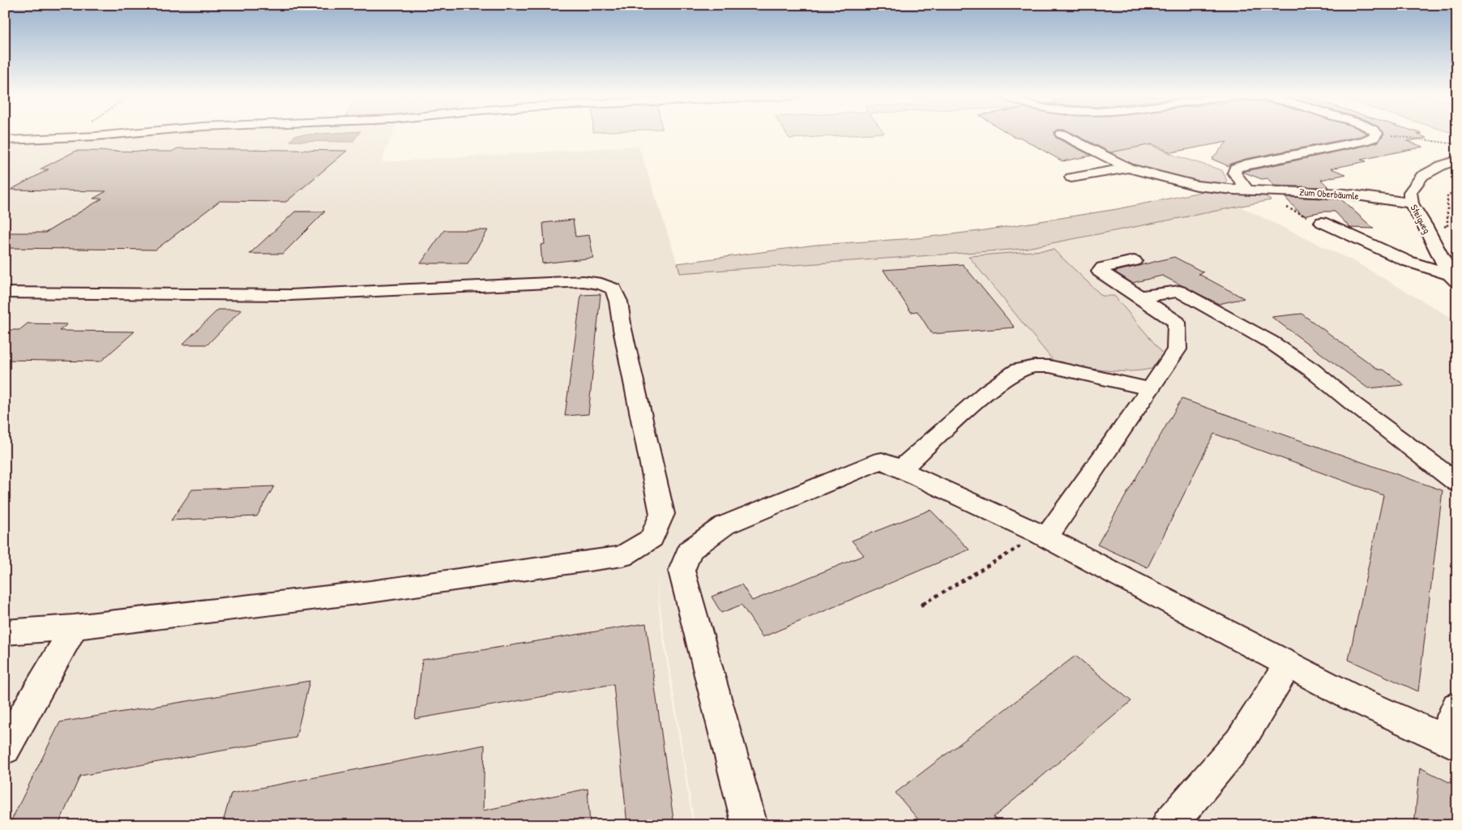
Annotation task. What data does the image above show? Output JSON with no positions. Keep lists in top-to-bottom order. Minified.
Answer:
{"streets":{"street":["Zum Oberbäumle","Steigweg"]},"crossings":[["Zum Oberbäumle","Steigweg"]]}
